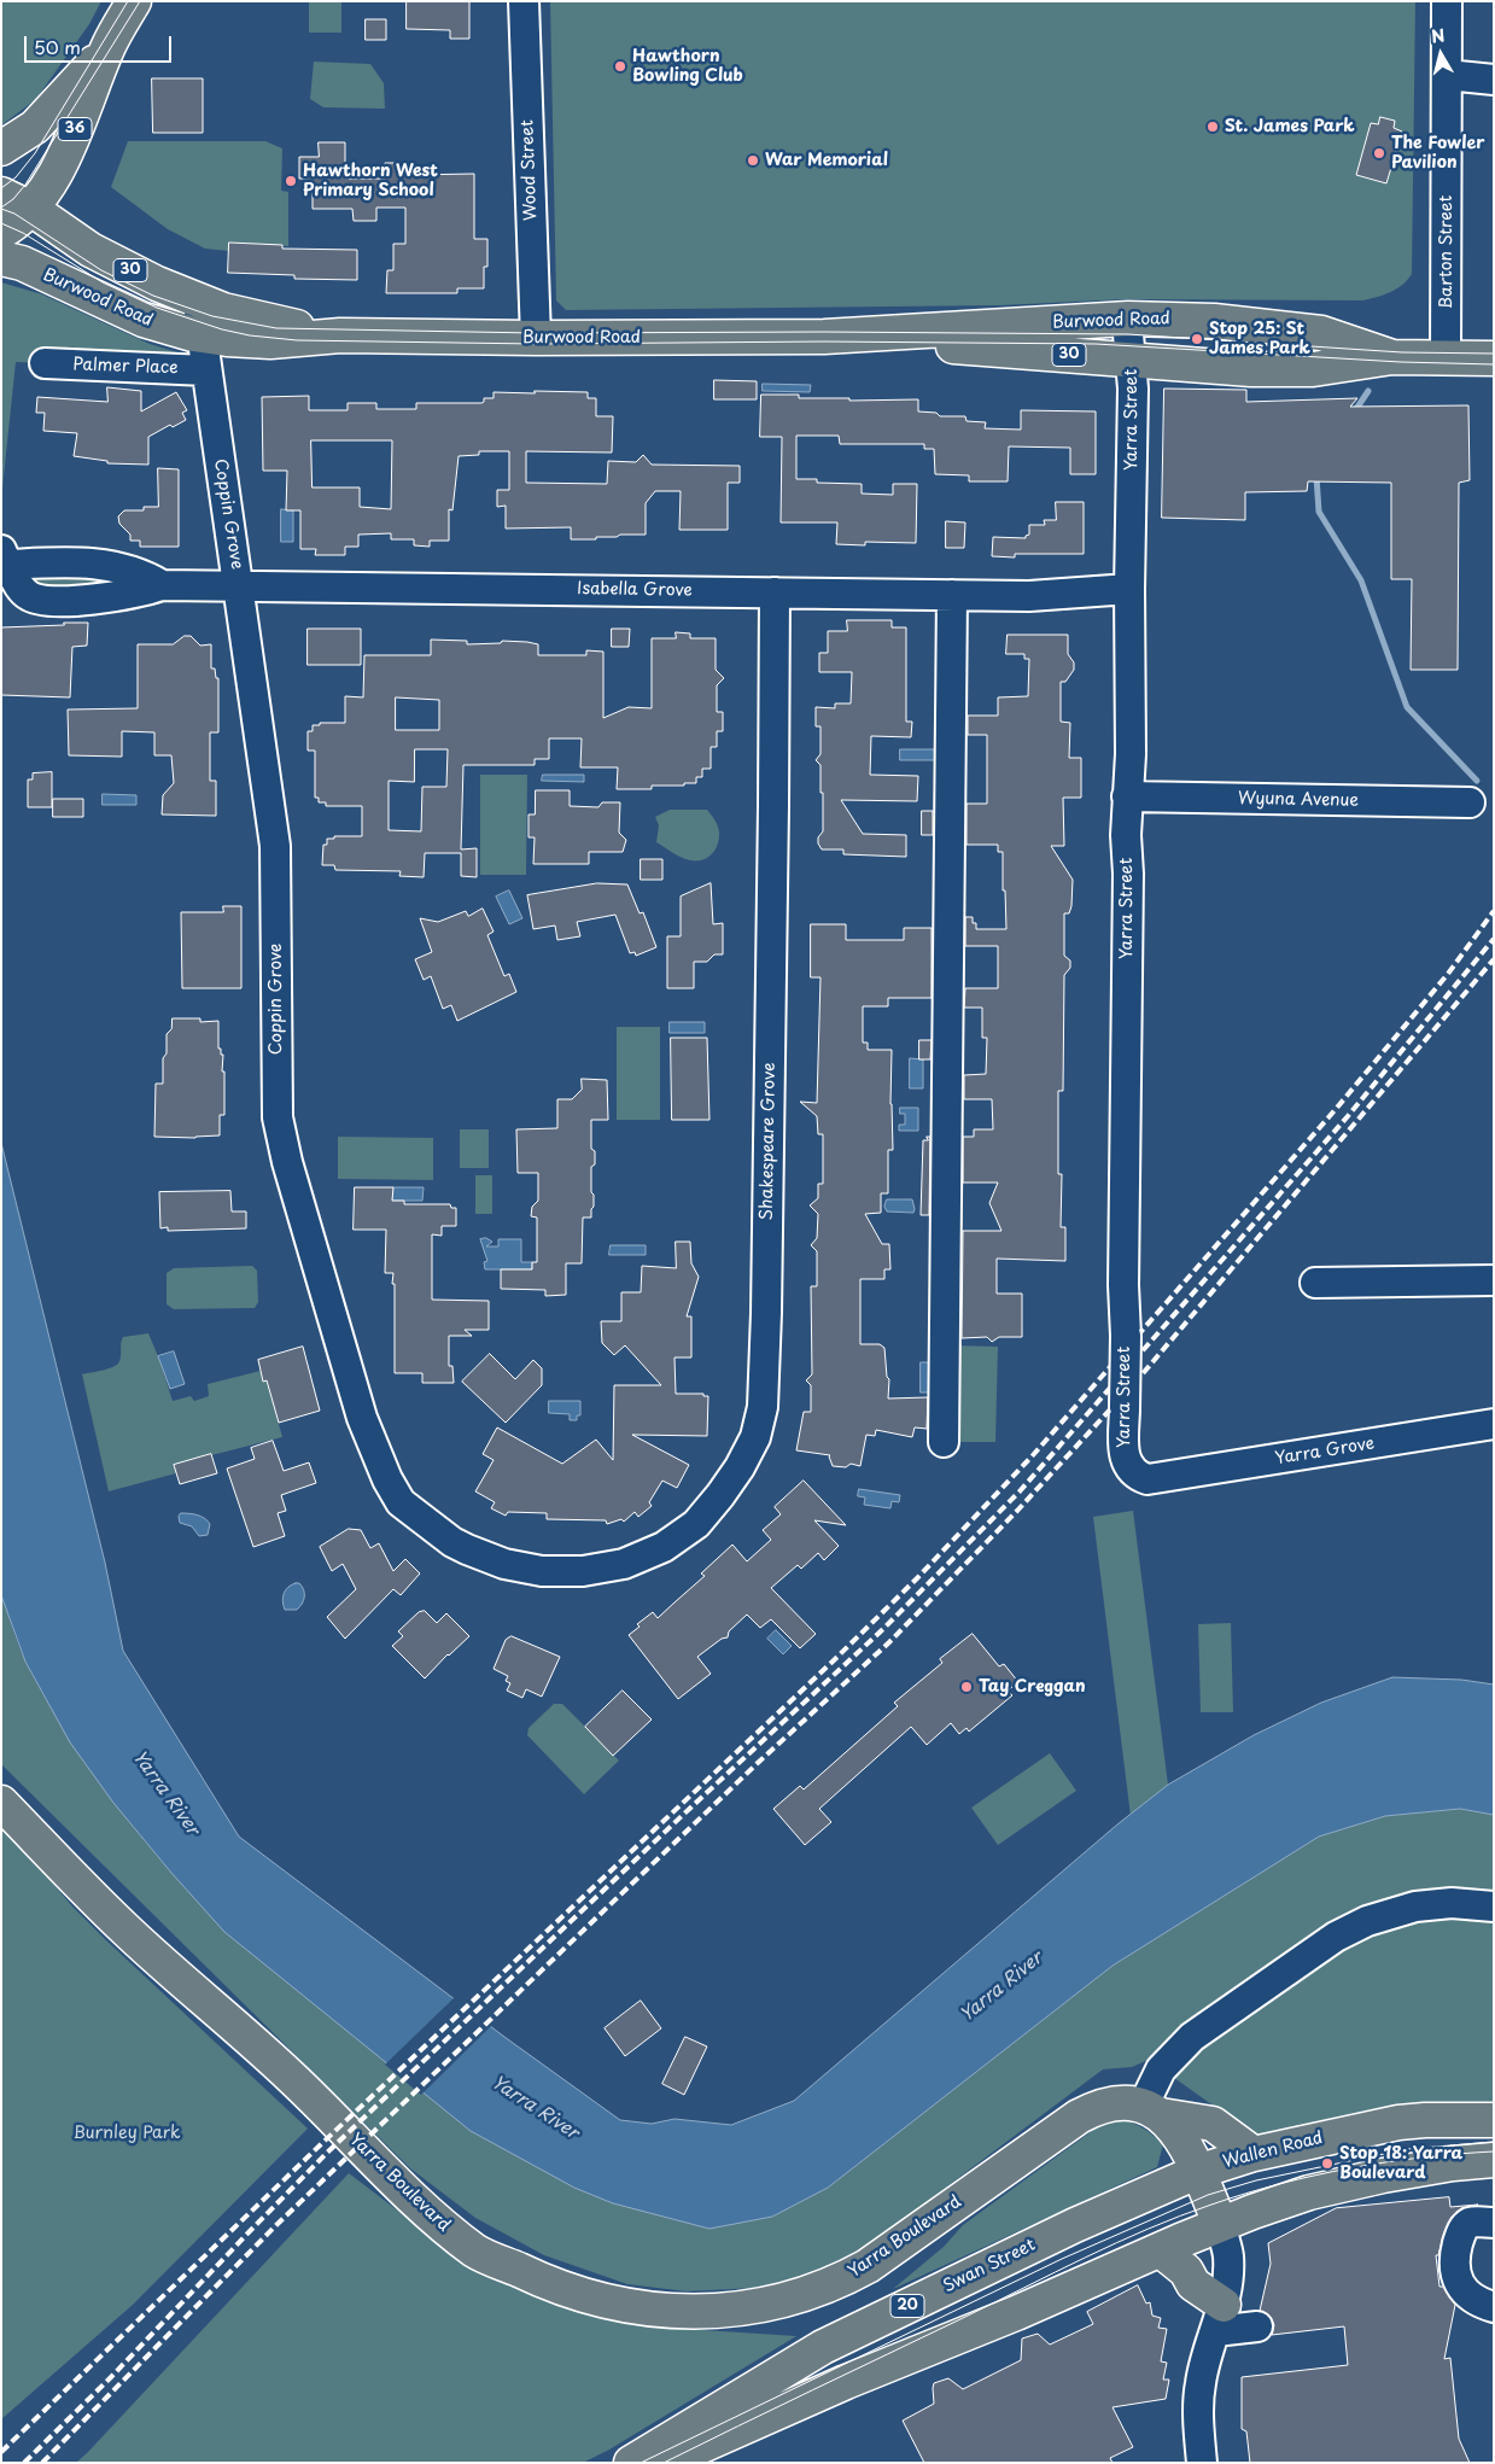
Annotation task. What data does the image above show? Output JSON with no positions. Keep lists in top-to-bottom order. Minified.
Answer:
{"streets":{"main road":["36","30","Burwood Road","Wallen Road","Yarra Boulevard","Swan Street","20"],"street":["Wood Street","Barton Street","Palmer Place","Yarra Street","Coppin Grove","Isabella Grove","Wyuna Avenue","Shakespeare Grove","Yarra Grove"]},"crossings":[["36","Burwood Road"],["Wood Street","Burwood Road"],["Barton Street","Burwood Road"],["Burwood Road","Yarra Street"],["Burwood Road","Coppin Grove"],["Palmer Place","Coppin Grove"],["Yarra Street","Isabella Grove"],["Yarra Street","Wyuna Avenue"],["Yarra Street","Yarra Grove"],["Coppin Grove","Isabella Grove"],["Coppin Grove","Shakespeare Grove"],["Isabella Grove","Shakespeare Grove"],["Wallen Road","Yarra Boulevard"],["Wallen Road","Swan Street"]],"water":["Yarra River"],"parks":["Burnley Park"],"places":["Hawthorn Bowling Club","St. James Park","The Fowler Pavilion","War Memorial","Hawthorn West Primary School","Stop 25: St James Park","Tay Creggan","Stop 18: Yarra Boulevard"],"scale_bar":"50 m","north":"top"}
